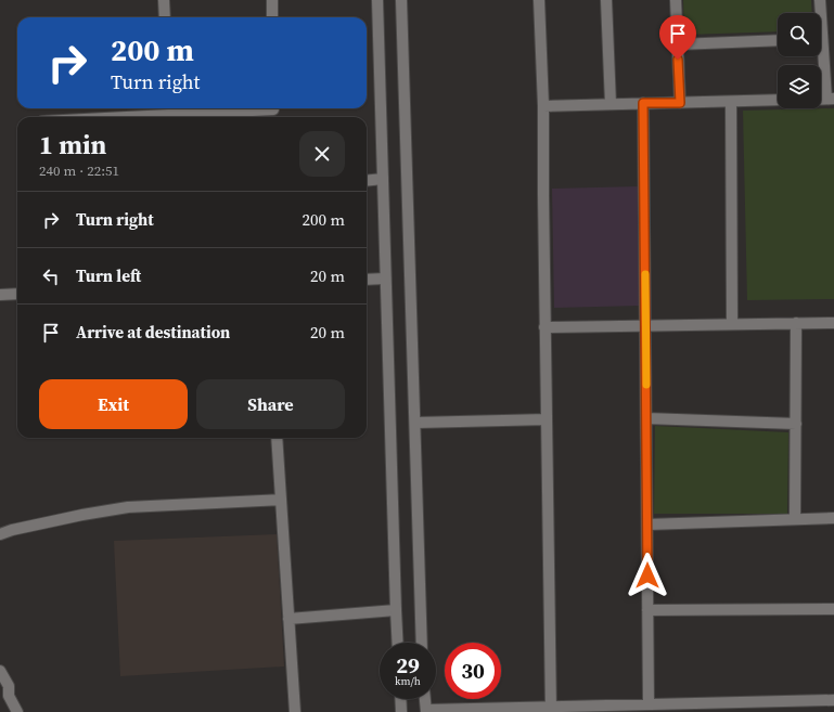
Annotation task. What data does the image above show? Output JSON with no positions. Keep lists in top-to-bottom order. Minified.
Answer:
{"page":{"turn":["200 m","Turn right"],"heading":["1 min","240 m · 22:51"],"list":[{"name":"Turn right","value":"200 m"},{"name":"Turn left","value":"20 m"},{"name":"Arrive at destination","value":"20 m"}],"buttons":["Exit","Share"],"speed":"29 km/h","limit":"30"}}
